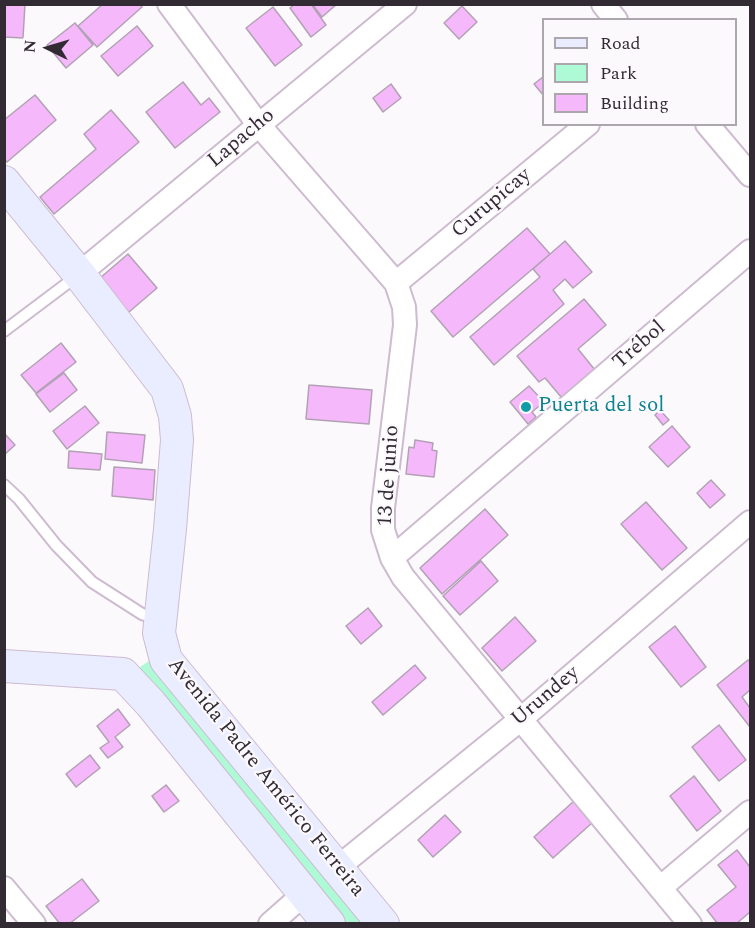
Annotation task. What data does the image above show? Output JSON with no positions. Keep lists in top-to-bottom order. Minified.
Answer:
{"streets":{"street":["Lapacho","Curupicay","Trébol","13 de junio","Urundey","Avenida Padre Américo Ferreira"]},"crossings":[["Lapacho","13 de junio"],["Lapacho","Avenida Padre Américo Ferreira"],["Curupicay","13 de junio"],["Trébol","13 de junio"],["13 de junio","Urundey"],["Urundey","Avenida Padre Américo Ferreira"]],"places":["Puerta del sol"],"legend":["Road","Park","Building"],"north":"left"}
